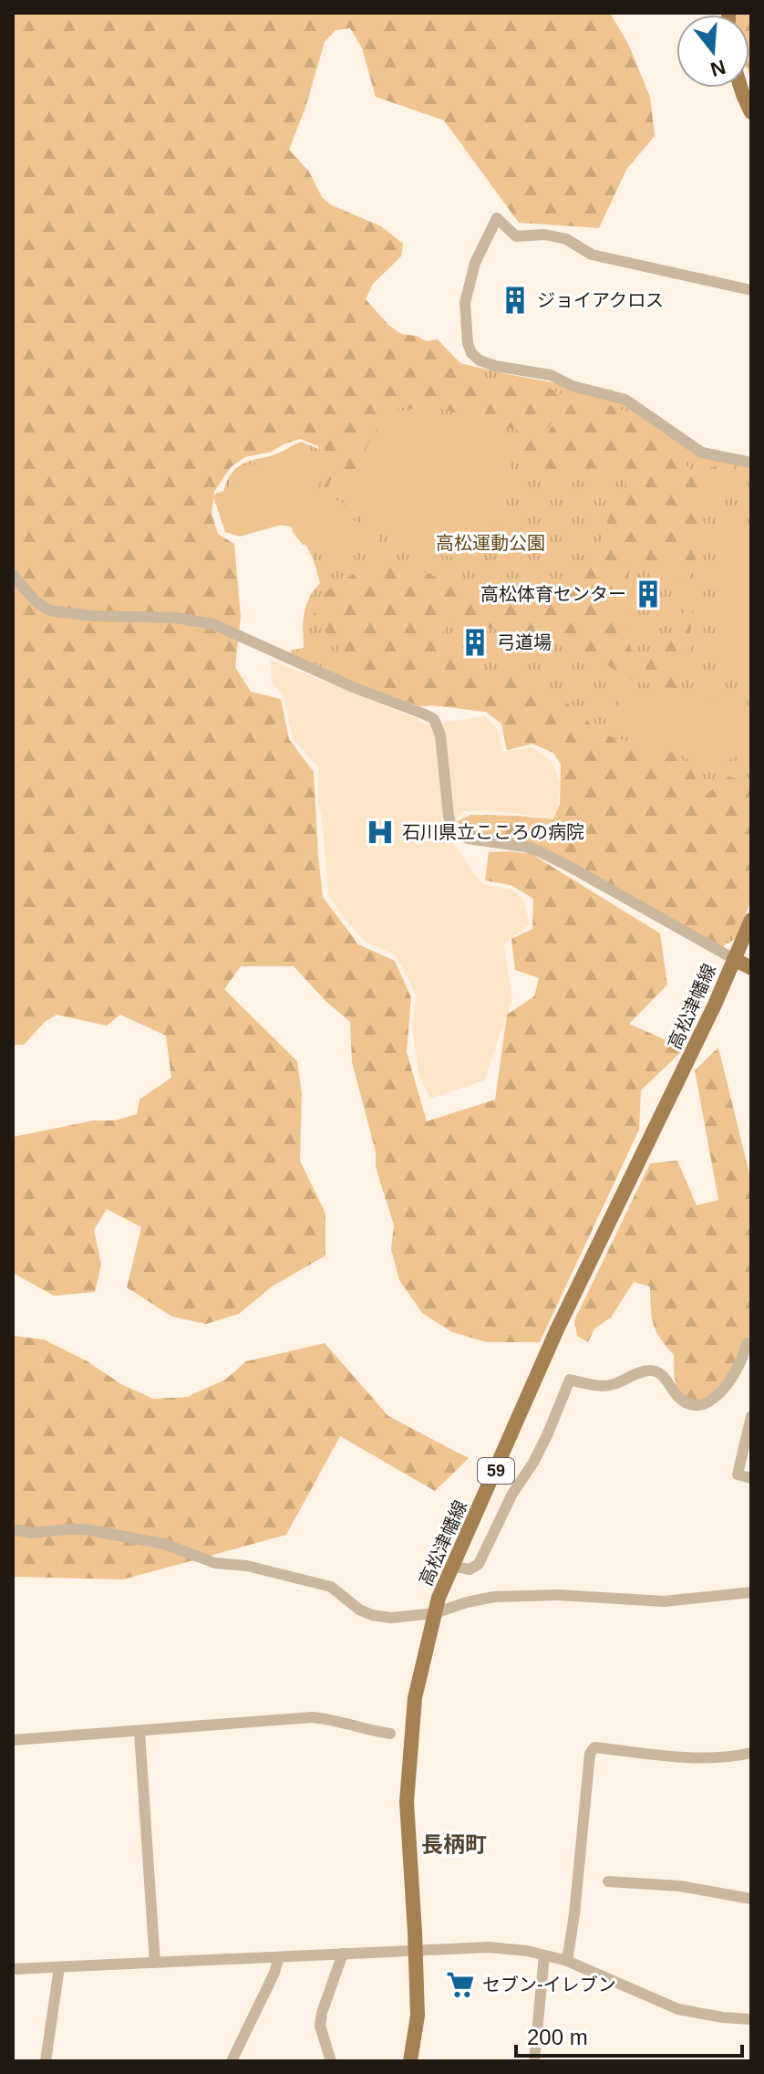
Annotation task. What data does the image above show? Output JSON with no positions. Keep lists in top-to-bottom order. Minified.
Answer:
{"streets":{"main road":["高松津幡線","59"]},"districts":["長柄町"],"parks":["高松運動公園"],"places":{"building":["ジョイアクロス","高松体育センター","弓道場"],"hospital":["石川県立こころの病院"],"supermarket":["セブン-イレブン"]},"scale_bar":"200 m","north":"bottom"}
